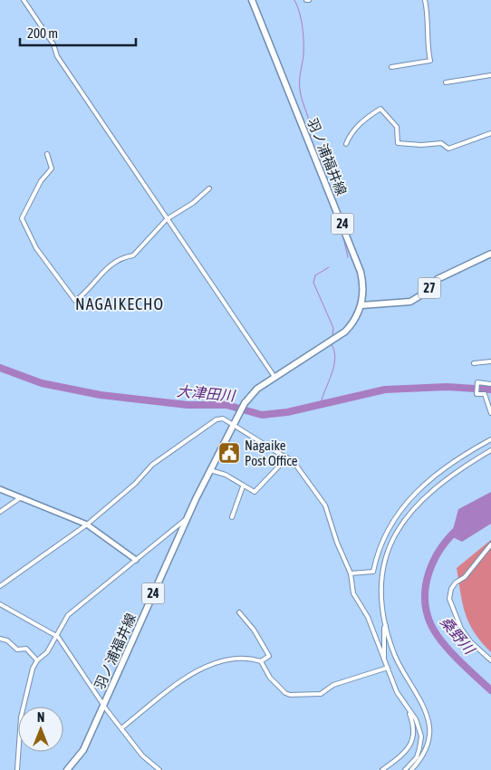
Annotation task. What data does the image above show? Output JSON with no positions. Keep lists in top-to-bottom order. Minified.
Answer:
{"streets":{"main road":["羽ノ浦福井線","24","27"]},"crossings":[["羽ノ浦福井線","27"]],"districts":["NAGAIKECHO"],"water":["大津田川","桑野川"],"places":{"public building":["Nagaike Post Office"]},"scale_bar":"200 m","north":"top"}
